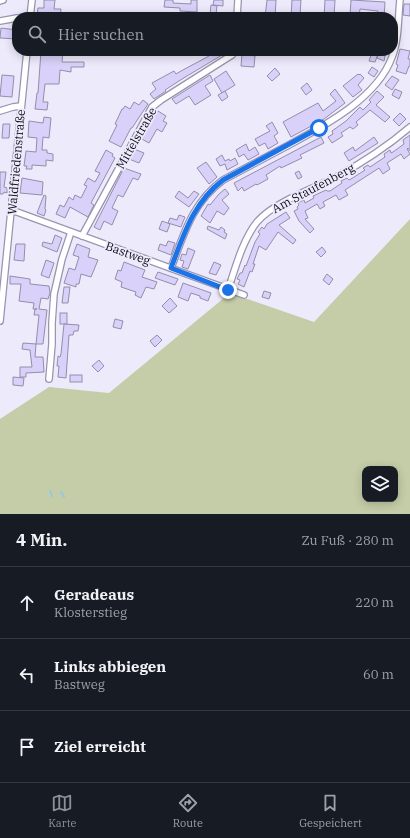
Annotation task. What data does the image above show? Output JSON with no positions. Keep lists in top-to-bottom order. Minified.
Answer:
{"streets":{"street":["Mittelstraße","Waldfriedenstraße","Am Staufenberg","Bastweg"]},"crossings":[["Mittelstraße","Bastweg"],["Waldfriedenstraße","Bastweg"],["Am Staufenberg","Bastweg"]],"page":{"search":"Hier suchen","heading":["4 Min.","Zu Fuß · 280 m"],"list":[["Geradeaus","Klosterstieg","220 m"],["Links abbiegen","Bastweg","60 m"],"Ziel erreicht"],"nav":["Karte","Route","Gespeichert"]}}
